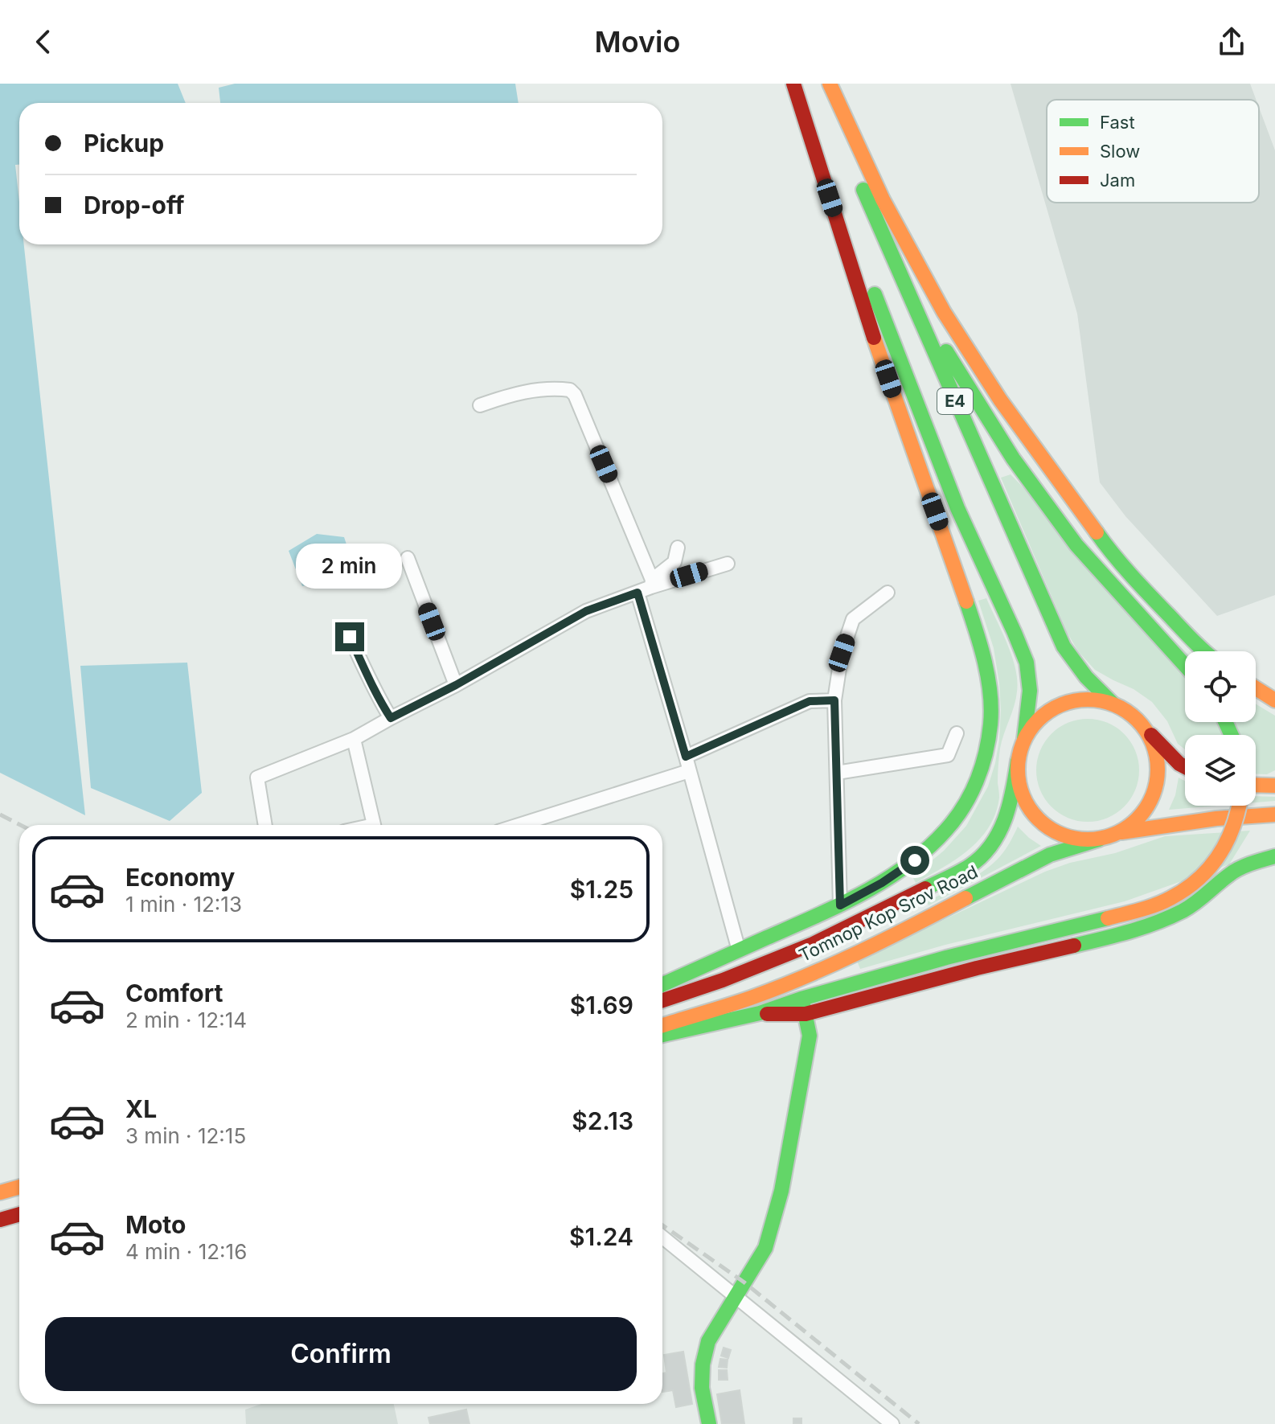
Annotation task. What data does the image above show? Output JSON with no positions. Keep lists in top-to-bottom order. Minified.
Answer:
{"streets":{"main road":["E4","Tomnop Kop Srov Road"]},"crossings":[["E4","Tomnop Kop Srov Road"]],"legend":["Fast","Slow","Jam"],"page":{"header":"Movio","banner":["Pickup","Drop-off"],"bubble":"2 min","list":[{"name":"Economy","note":"1 min · 12:13","value":"$1.25"},{"name":"Comfort","note":"2 min · 12:14","value":"$1.69"},{"name":"XL","note":"3 min · 12:15","value":"$2.13"},{"name":"Moto","note":"4 min · 12:16","value":"$1.24"}],"buttons":"Confirm"}}
